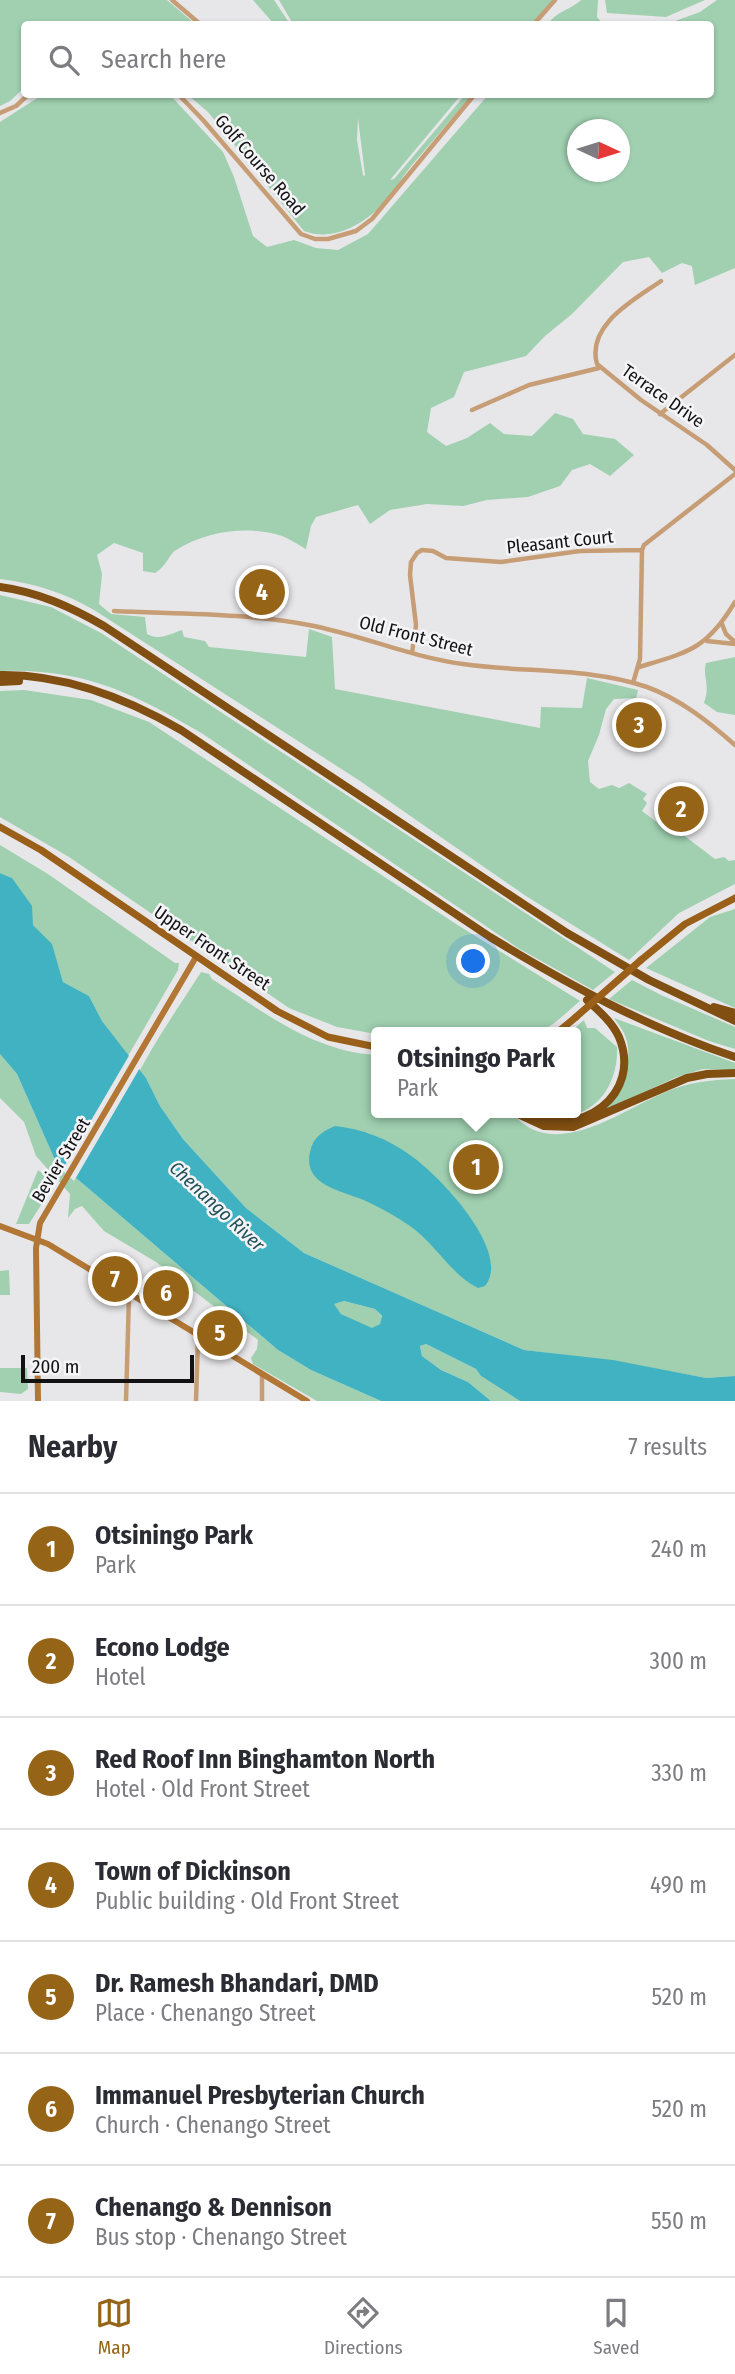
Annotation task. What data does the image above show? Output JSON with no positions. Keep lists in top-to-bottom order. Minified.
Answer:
{"streets":{"main road":["Upper Front Street","Bevier Street"],"street":["Golf Course Road","Terrace Drive","Pleasant Court","Old Front Street"]},"crossings":[["Pleasant Court","Old Front Street"],["Upper Front Street","Bevier Street"]],"water":["Chenango River"],"scale_bar":"200 m","north":"right","page":{"search":"Search here","pins":["4","3","2","1","7","6","5"],"popup":["Otsiningo Park","Park"],"scale":"200 m","heading":["Nearby","7 results"],"list":[{"mark":"1","name":"Otsiningo Park","note":"Park","value":"240 m"},{"mark":"2","name":"Econo Lodge","note":"Hotel","value":"300 m"},{"mark":"3","name":"Red Roof Inn Binghamton North","note":"Hotel · Old Front Street","value":"330 m"},{"mark":"4","name":"Town of Dickinson","note":"Public building · Old Front Street","value":"490 m"},{"mark":"5","name":"Dr. Ramesh Bhandari, DMD","note":"Place · Chenango Street","value":"520 m"},{"mark":"6","name":"Immanuel Presbyterian Church","note":"Church · Chenango Street","value":"520 m"},{"mark":"7","name":"Chenango & Dennison","note":"Bus stop · Chenango Street","value":"550 m"}],"nav":["Map","Directions","Saved"]}}
